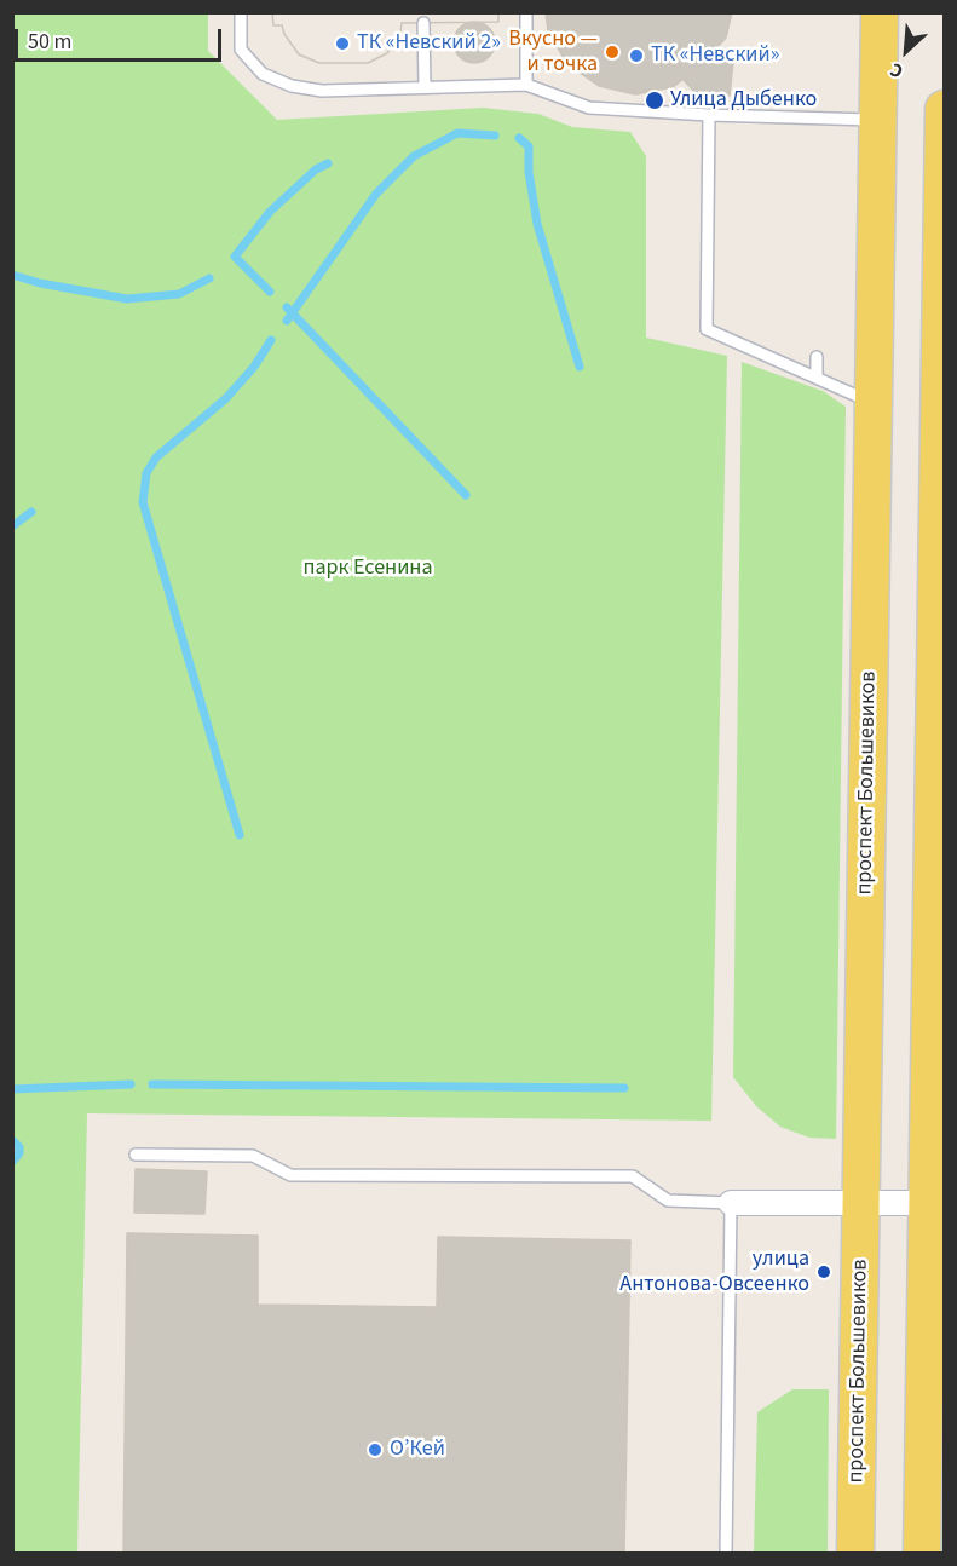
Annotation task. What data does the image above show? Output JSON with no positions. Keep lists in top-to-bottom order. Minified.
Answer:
{"streets":{"main road":["проспект Большевиков"]},"parks":["парк Есенина"],"places":["ТК «Невский 2»","Вкусно — и точка","ТК «Невский»","Улица Дыбенко","улица Антонова-Овсеенко","О’Кей"],"scale_bar":"50 m","north":"bottom left"}
